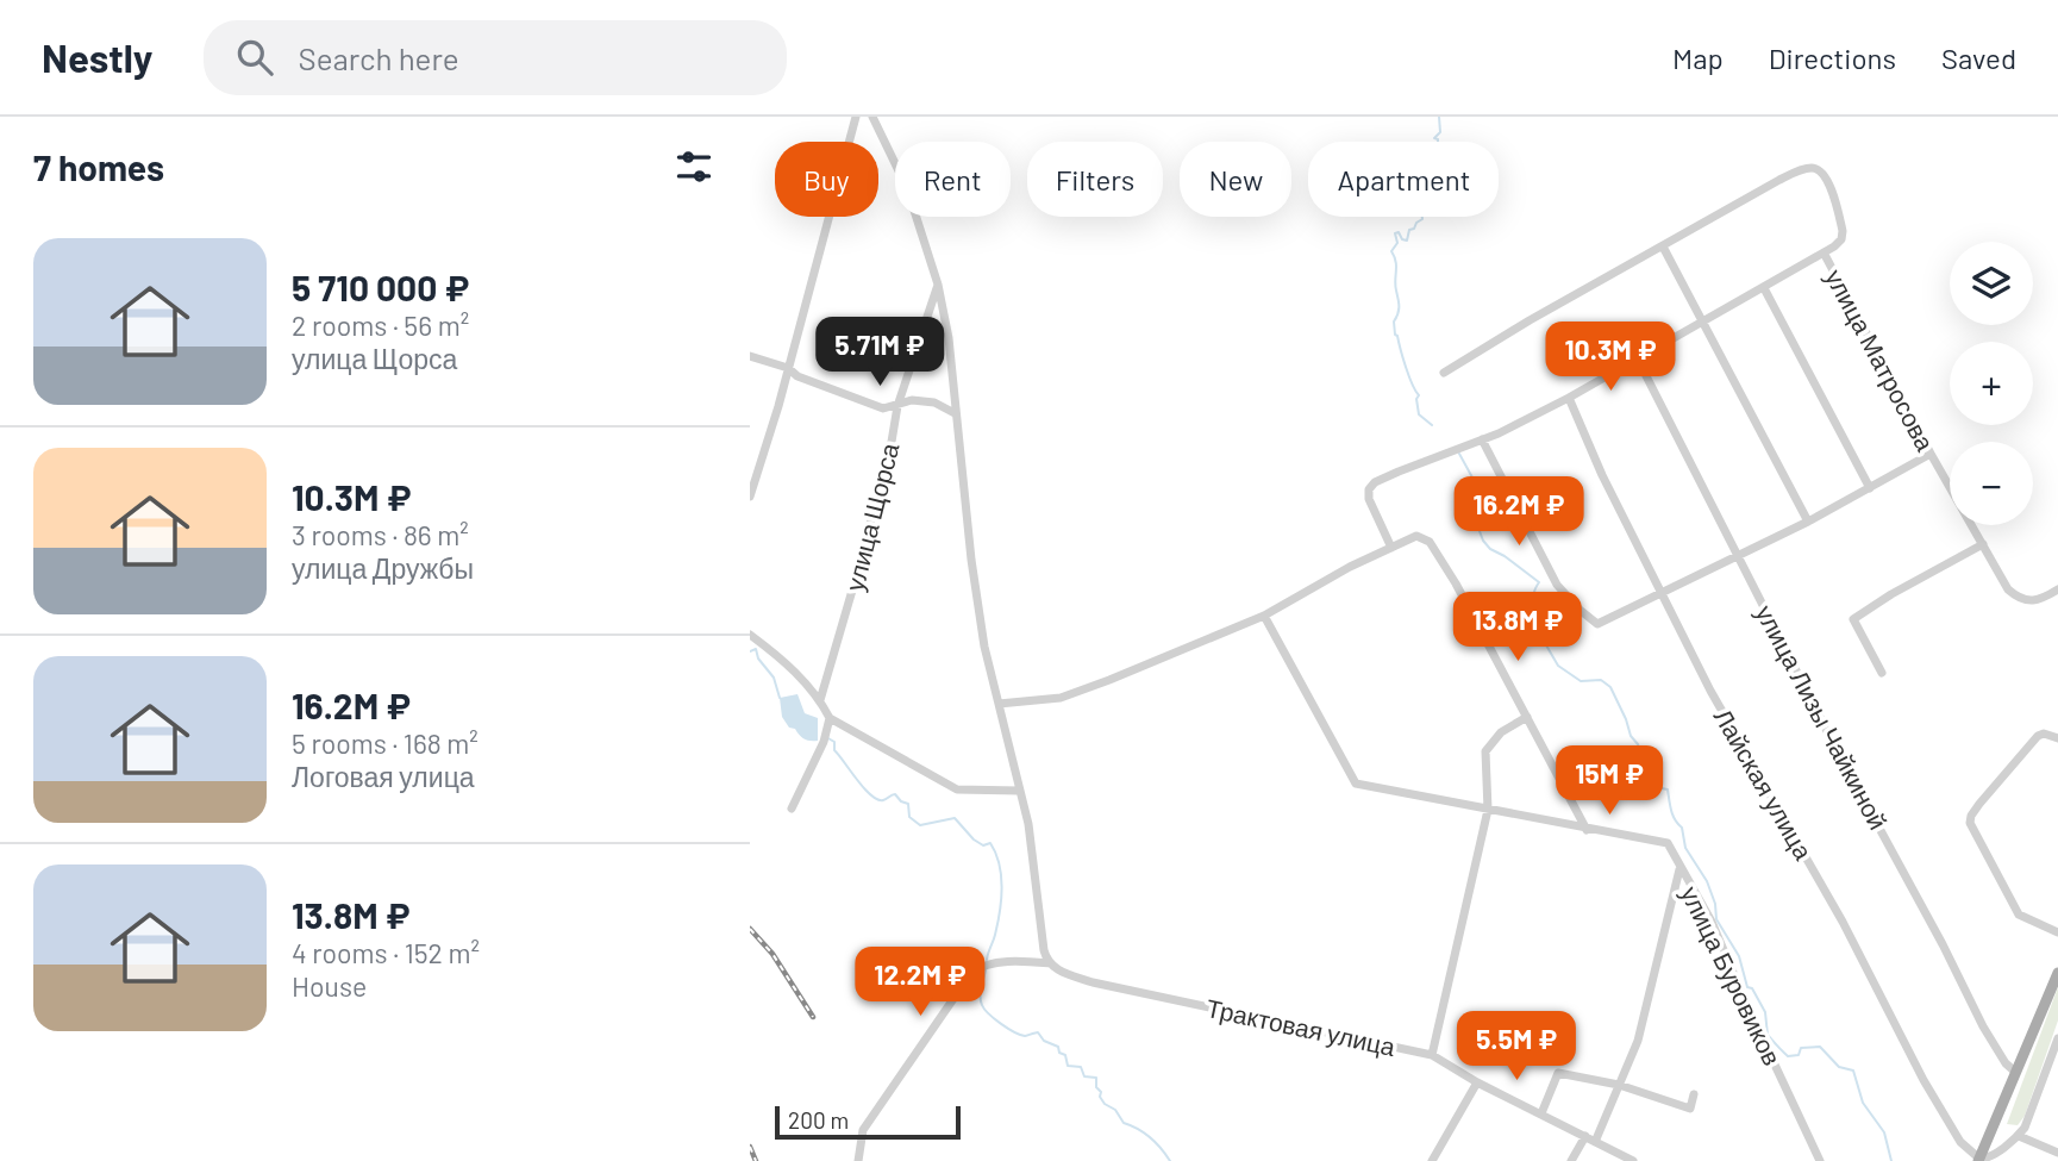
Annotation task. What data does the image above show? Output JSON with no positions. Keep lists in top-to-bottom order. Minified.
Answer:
{"streets":{"street":["улица Матросова","улица Щорса","улица Лизы Чайкиной","Лайская улица","улица Буровиков","Трактовая улица"]},"scale_bar":"200 m","page":{"header":"Nestly","search":"Search here","nav":["Map","Directions","Saved"],"heading":"7 homes","chip":["Buy","Rent","Filters","New","Apartment"],"list":[{"name":"5 710 000 ₽","note":"2 rooms · 56 m² · улица Щорса"},{"name":"10.3M ₽","note":"3 rooms · 86 m² · улица Дружбы"},{"name":"16.2M ₽","note":"5 rooms · 168 m² · Логовая улица"},{"name":"13.8M ₽","note":"4 rooms · 152 m² · House"}],"map_buttons":["+","−"],"price":["5.71M ₽","10.3M ₽","16.2M ₽","13.8M ₽","15M ₽","12.2M ₽","5.5M ₽"],"scale":"200 m"}}
